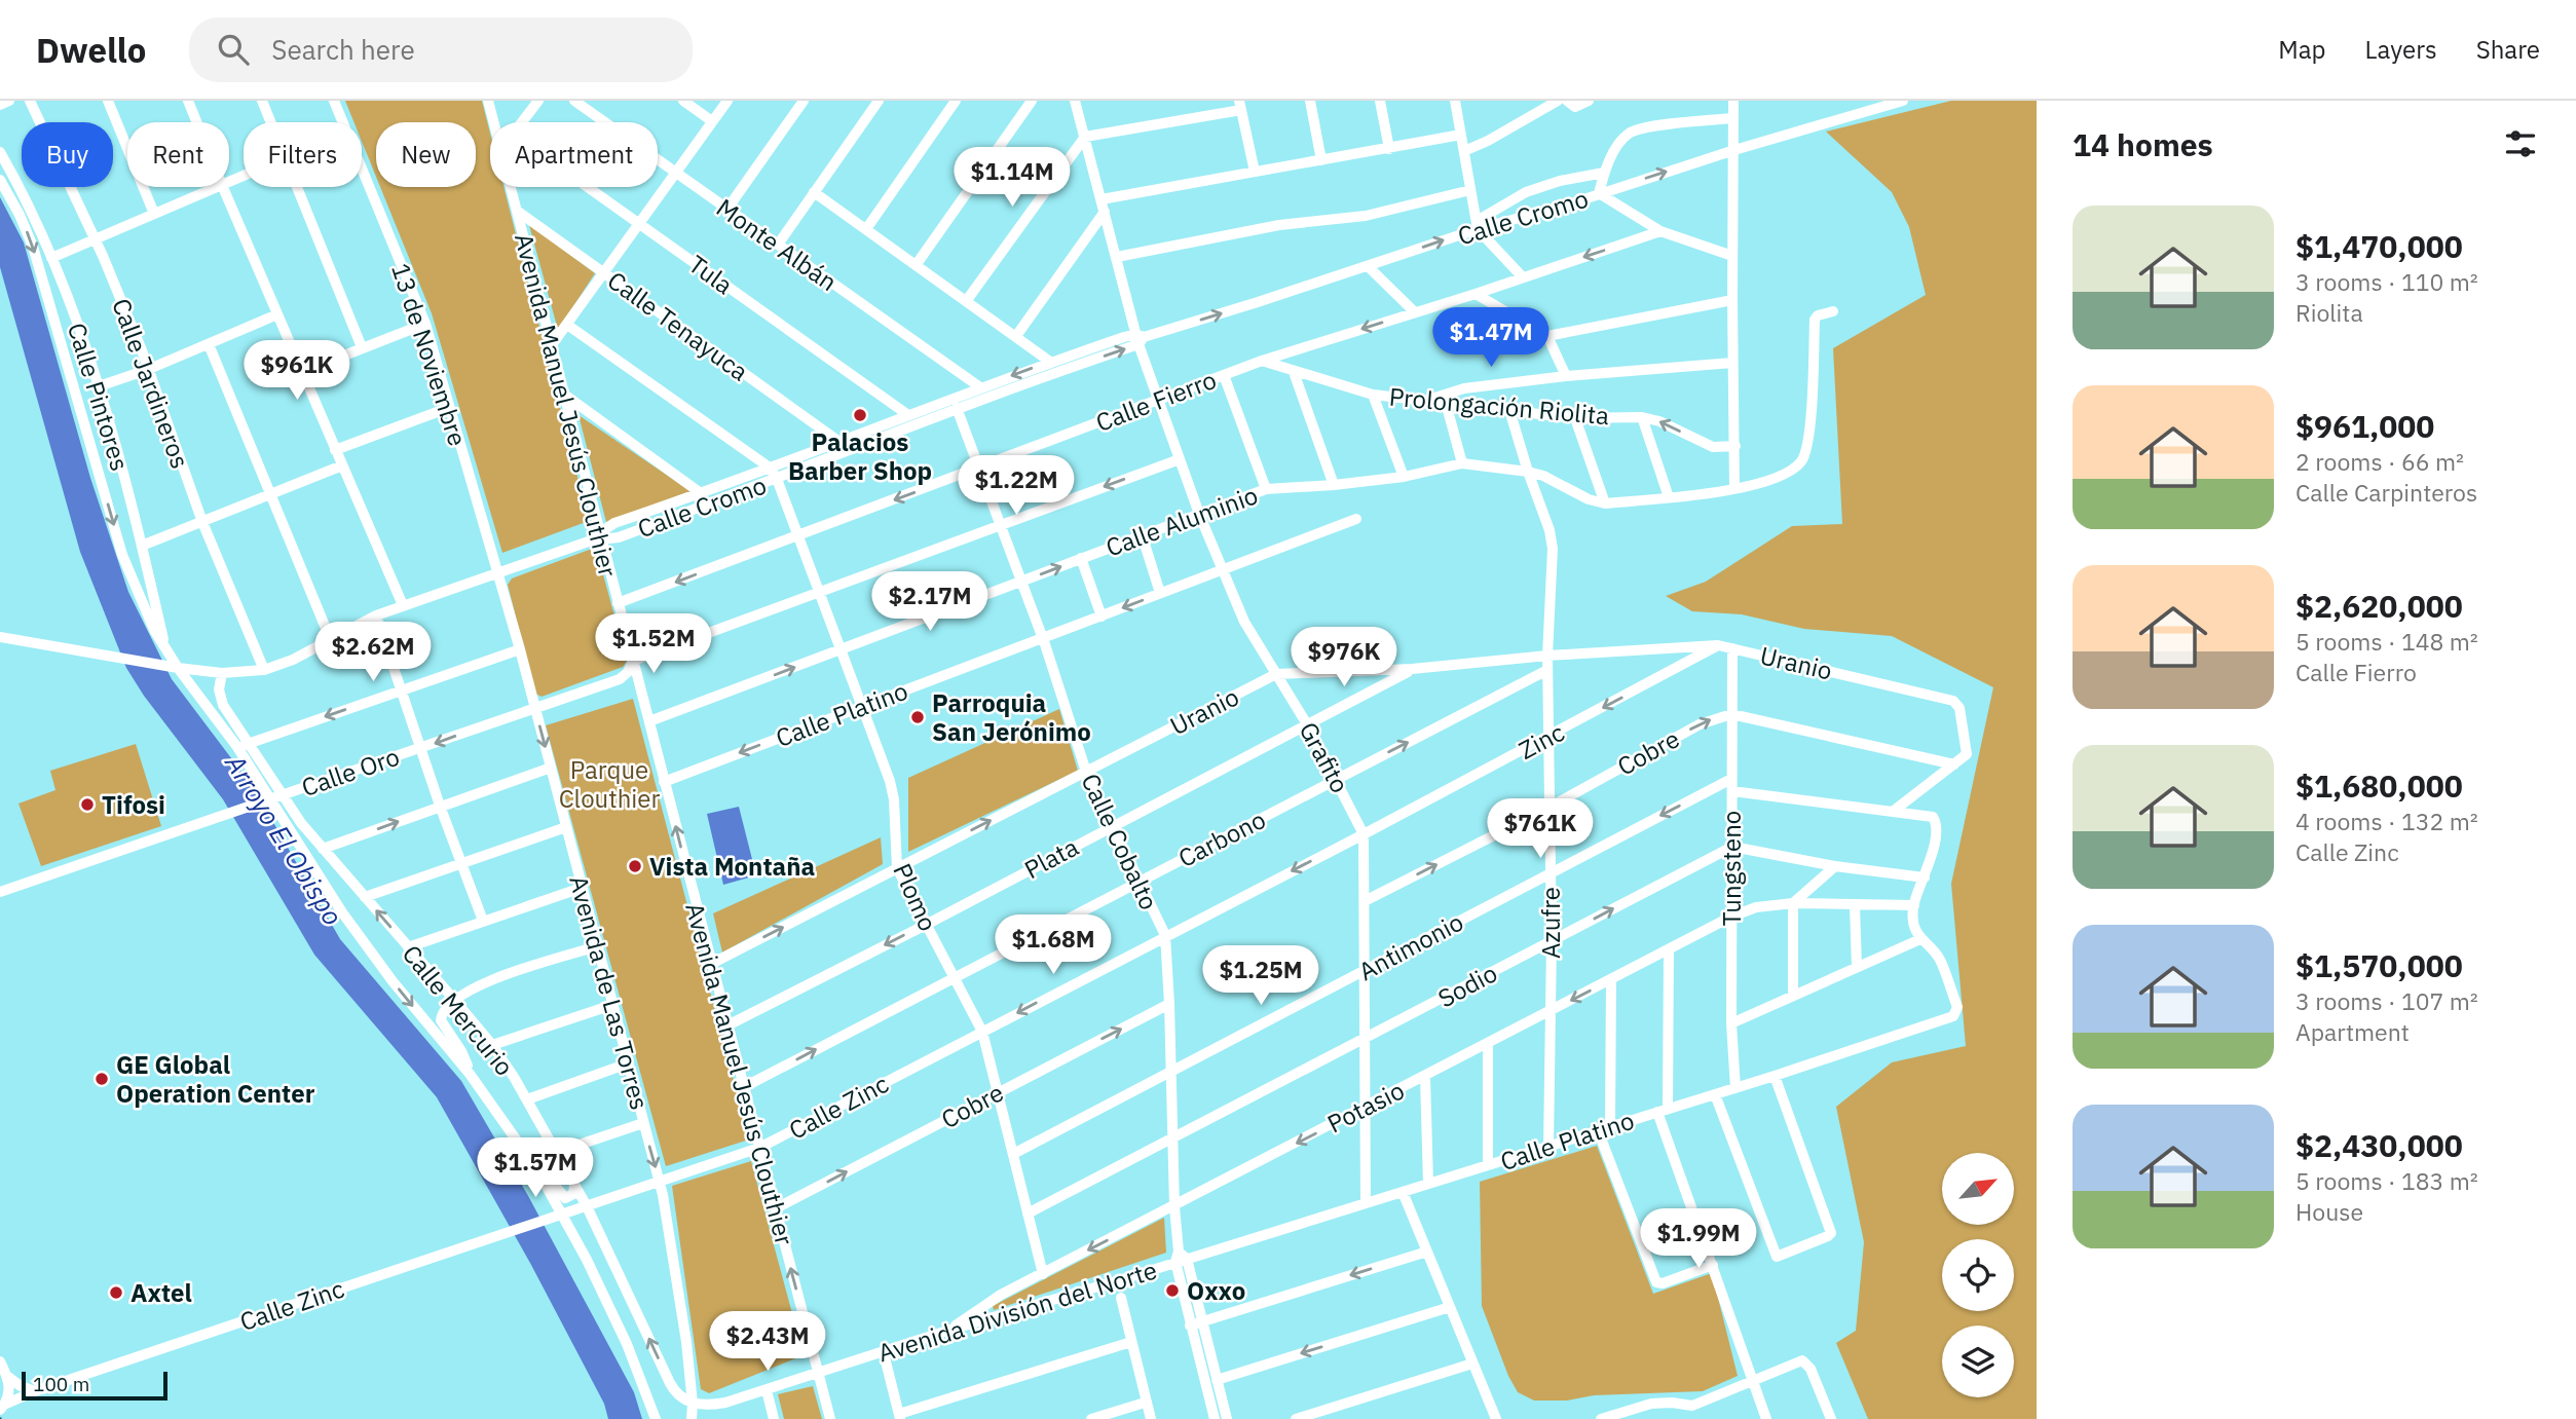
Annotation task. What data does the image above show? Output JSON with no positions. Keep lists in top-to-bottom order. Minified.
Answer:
{"streets":{"street":["Calle Cromo","Monte Albán","Tula","Calle Tenayuca","13 de Noviembre","Calle Jardineros","Calle Pintores","Calle Fierro","Avenida Manuel Jesús Clouthier","Prolongación Riolita","Calle Aluminio","Uranio","Calle Platino","Zinc","Cobre","Grafito","Calle Oro","Carbono","Calle Cobalto","Plata","Tungsteno","Plomo","Azufre","Antimonio","Sodio","Avenida de Las Torres","Calle Mercurio","Calle Zinc","Potasio","Avenida División del Norte"]},"crossings":[["Calle Cromo","Monte Albán"],["Calle Cromo","Tula"],["Calle Cromo","Calle Tenayuca"],["Calle Cromo","Avenida Manuel Jesús Clouthier"],["Calle Cromo","Grafito"],["Calle Cromo","Calle Cobalto"],["Calle Cromo","Plomo"],["Calle Tenayuca","Avenida Manuel Jesús Clouthier"],["13 de Noviembre","Avenida de Las Torres"],["Calle Fierro","Avenida Manuel Jesús Clouthier"],["Calle Fierro","Prolongación Riolita"],["Calle Fierro","Grafito"],["Calle Fierro","Calle Cobalto"],["Calle Fierro","Plomo"],["Avenida Manuel Jesús Clouthier","Calle Aluminio"],["Avenida Manuel Jesús Clouthier","Uranio"],["Avenida Manuel Jesús Clouthier","Calle Platino"],["Avenida Manuel Jesús Clouthier","Cobre"],["Avenida Manuel Jesús Clouthier","Carbono"],["Avenida Manuel Jesús Clouthier","Plata"],["Avenida Manuel Jesús Clouthier","Calle Zinc"],["Avenida Manuel Jesús Clouthier","Avenida División del Norte"],["Prolongación Riolita","Azufre"],["Calle Aluminio","Grafito"],["Calle Aluminio","Calle Cobalto"],["Calle Aluminio","Plomo"],["Calle Aluminio","Azufre"],["Uranio","Zinc"],["Uranio","Grafito"],["Uranio","Calle Cobalto"],["Uranio","Plata"],["Uranio","Tungsteno"],["Uranio","Plomo"],["Uranio","Azufre"],["Calle Platino","Grafito"],["Calle Platino","Calle Cobalto"],["Calle Platino","Tungsteno"],["Calle Platino","Plomo"],["Calle Platino","Azufre"],["Calle Platino","Avenida División del Norte"],["Zinc","Grafito"],["Zinc","Azufre"],["Zinc","Calle Zinc"],["Cobre","Grafito"],["Cobre","Calle Cobalto"],["Cobre","Tungsteno"],["Cobre","Plomo"],["Cobre","Azufre"],["Grafito","Carbono"],["Grafito","Plata"],["Grafito","Antimonio"],["Grafito","Sodio"],["Grafito","Calle Zinc"],["Grafito","Potasio"],["Calle Oro","Avenida de Las Torres"],["Calle Oro","Calle Mercurio"],["Carbono","Calle Cobalto"],["Carbono","Plomo"],["Carbono","Azufre"],["Calle Cobalto","Plata"],["Calle Cobalto","Antimonio"],["Calle Cobalto","Sodio"],["Calle Cobalto","Calle Zinc"],["Calle Cobalto","Potasio"],["Calle Cobalto","Avenida División del Norte"],["Plata","Plomo"],["Tungsteno","Antimonio"],["Tungsteno","Sodio"],["Tungsteno","Potasio"],["Plomo","Antimonio"],["Plomo","Sodio"],["Plomo","Calle Zinc"],["Plomo","Potasio"],["Azufre","Antimonio"],["Azufre","Sodio"],["Azufre","Potasio"],["Avenida de Las Torres","Calle Mercurio"],["Avenida de Las Torres","Calle Zinc"],["Avenida de Las Torres","Avenida División del Norte"],["Calle Mercurio","Calle Zinc"],["Calle Mercurio","Avenida División del Norte"],["Potasio","Avenida División del Norte"]],"one_way":["Zinc","Cobre","Carbono","Potasio"],"water":["Arroyo El Obispo"],"parks":["Parque Clouthier"],"places":["Palacios Barber Shop","Parroquia San Jerónimo","Tifosi","Vista Montaña","GE Global Operation Center","Oxxo","Axtel"],"scale_bar":"100 m","north":"top right","page":{"header":"Dwello","search":"Search here","nav":["Map","Layers","Share"],"heading":"14 homes","chip":["Buy","Rent","Filters","New","Apartment"],"price":["$1.14M","$1.47M","$961K","$1.22M","$2.17M","$1.52M","$2.62M","$976K","$761K","$1.68M","$1.25M","$1.57M","$1.99M","$2.43M"],"list":[{"name":"$1,470,000","note":"3 rooms · 110 m² · Riolita"},{"name":"$961,000","note":"2 rooms · 66 m² · Calle Carpinteros"},{"name":"$2,620,000","note":"5 rooms · 148 m² · Calle Fierro"},{"name":"$1,680,000","note":"4 rooms · 132 m² · Calle Zinc"},{"name":"$1,570,000","note":"3 rooms · 107 m² · Apartment"},{"name":"$2,430,000","note":"5 rooms · 183 m² · House"}],"scale":"100 m"}}
